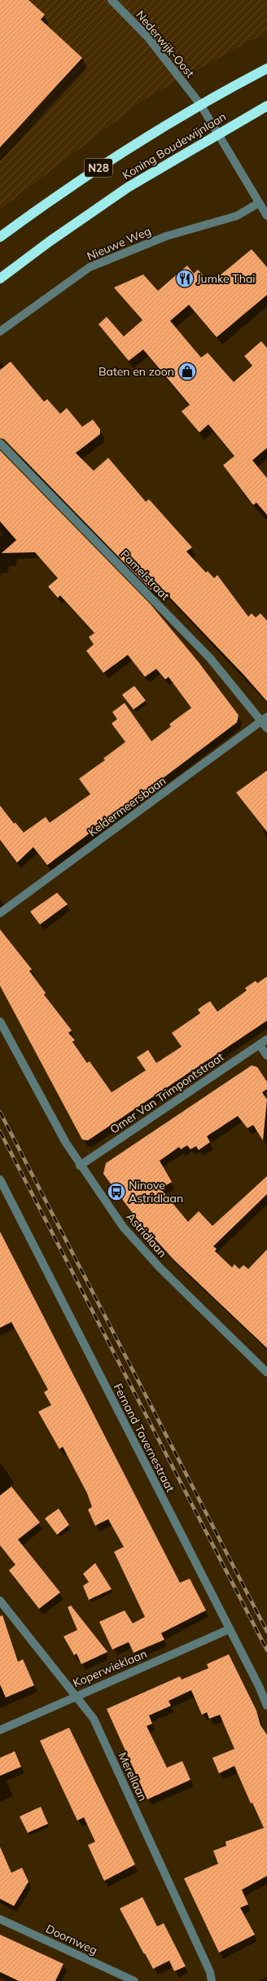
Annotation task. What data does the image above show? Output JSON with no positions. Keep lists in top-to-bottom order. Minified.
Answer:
{"streets":{"highway":["Koning Boudewijnlaan","N28"],"street":["Nederwijk-Oost","Nieuwe Weg","Pamelstraat","Keldermeersbaan","Omer Van Trimpontstraat","Astridlaan","Fernand Tavernestraat","Koperwieklaan","Merellaan","Doornweg"]},"crossings":[["Nederwijk-Oost","Koning Boudewijnlaan"],["Nederwijk-Oost","Nieuwe Weg"],["Pamelstraat","Keldermeersbaan"],["Omer Van Trimpontstraat","Astridlaan"],["Fernand Tavernestraat","Koperwieklaan"],["Koperwieklaan","Merellaan"]],"places":{"restaurant":["Jumke Thai"],"shop":["Baten en zoon"],"bus stop":["Ninove Astridlaan"]}}
